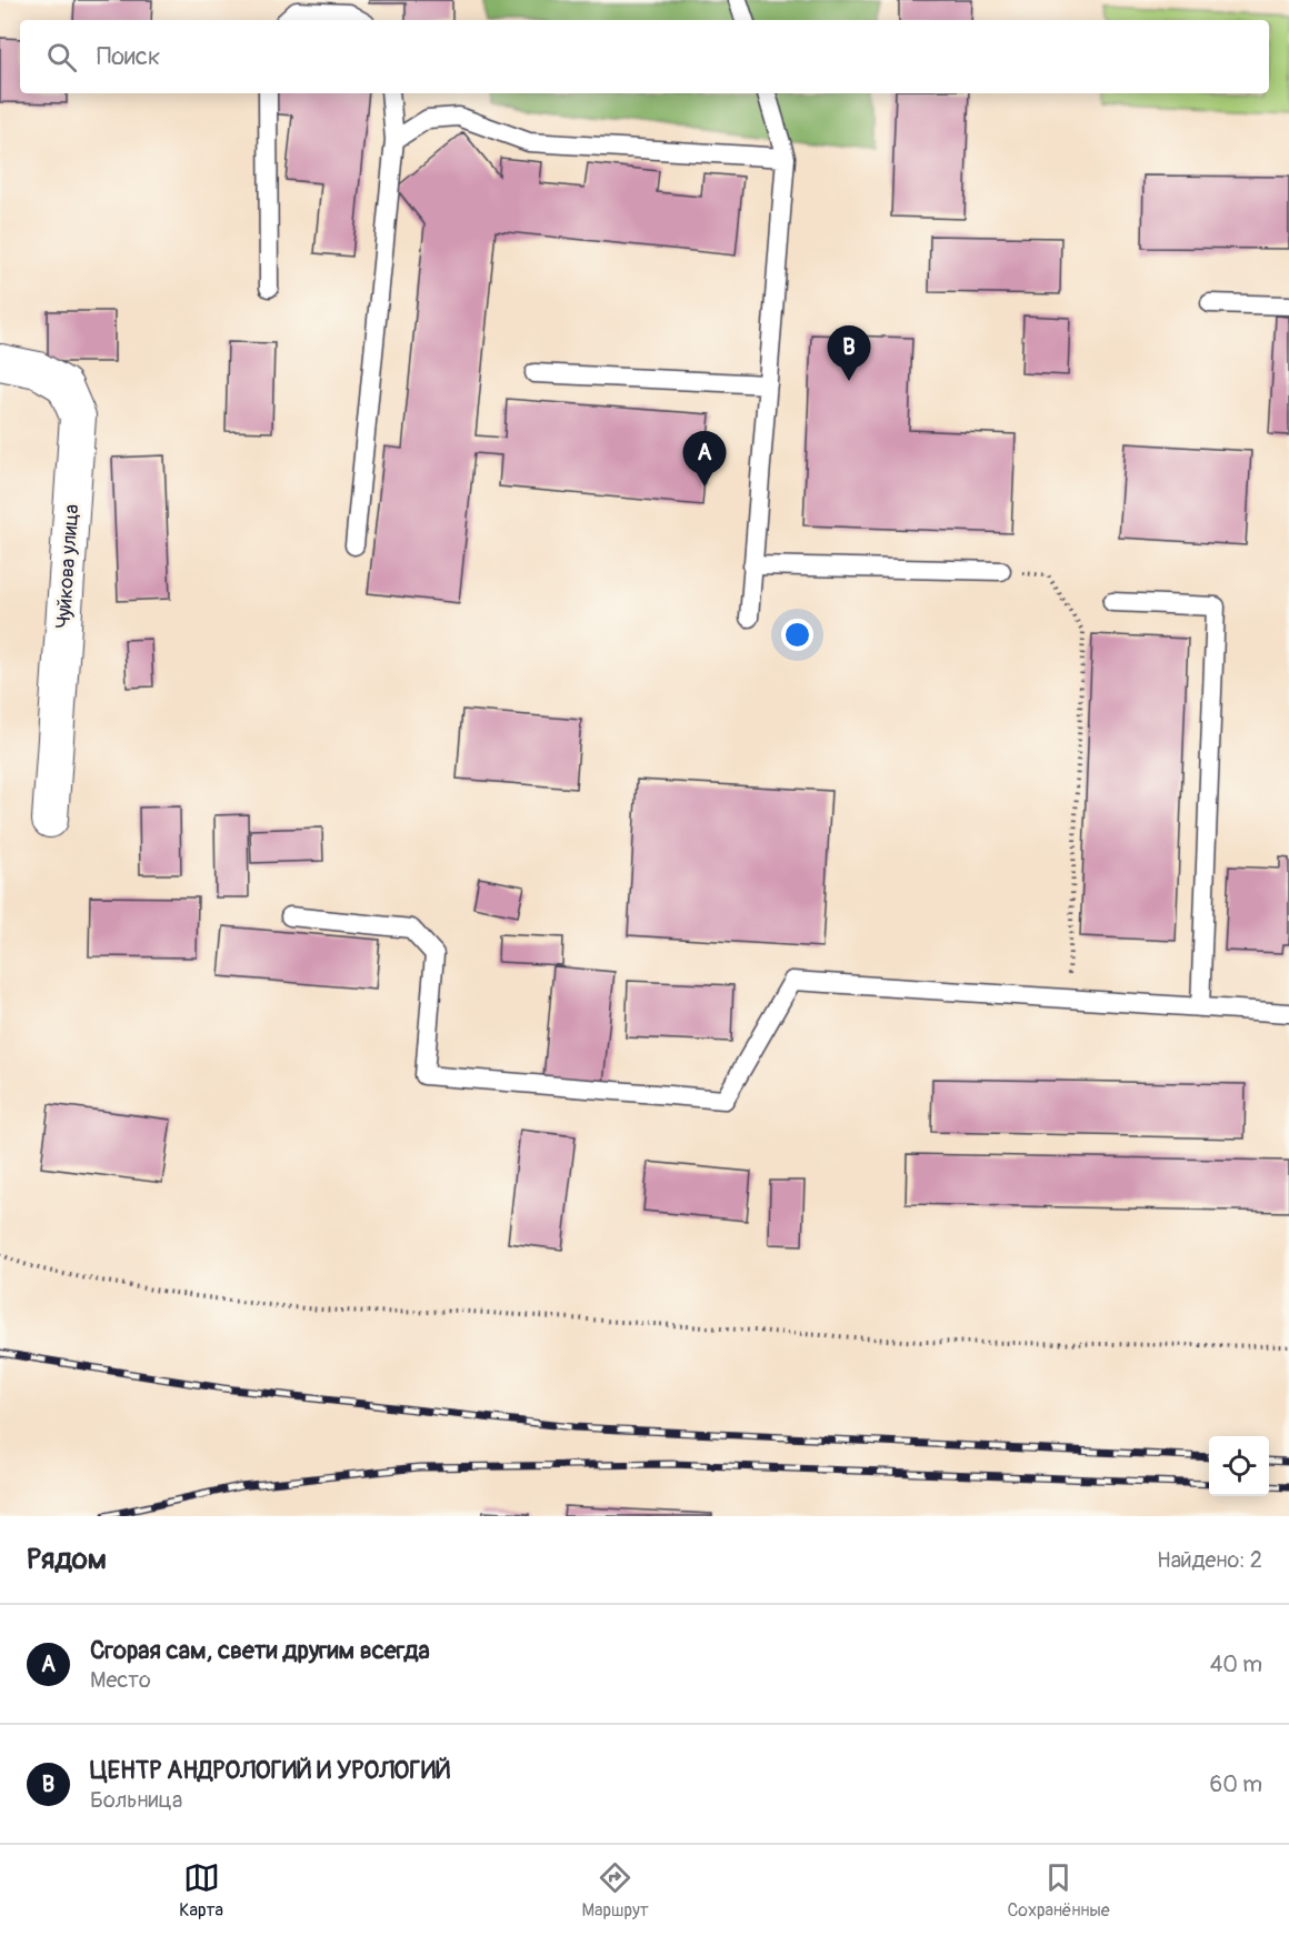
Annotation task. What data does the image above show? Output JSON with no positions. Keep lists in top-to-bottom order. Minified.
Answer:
{"streets":{"street":["Чуйкова улица"]},"page":{"search":"Поиск","pins":["B","A"],"heading":["Рядом","Найдено: 2"],"list":[{"mark":"A","name":"Сгорая сам, свети другим всегда","note":"Место","value":"40 m"},{"mark":"B","name":"ЦЕНТР АНДРОЛОГИЙ И УРОЛОГИЙ","note":"Больница","value":"60 m"}],"nav":["Карта","Маршрут","Сохранённые"]}}
